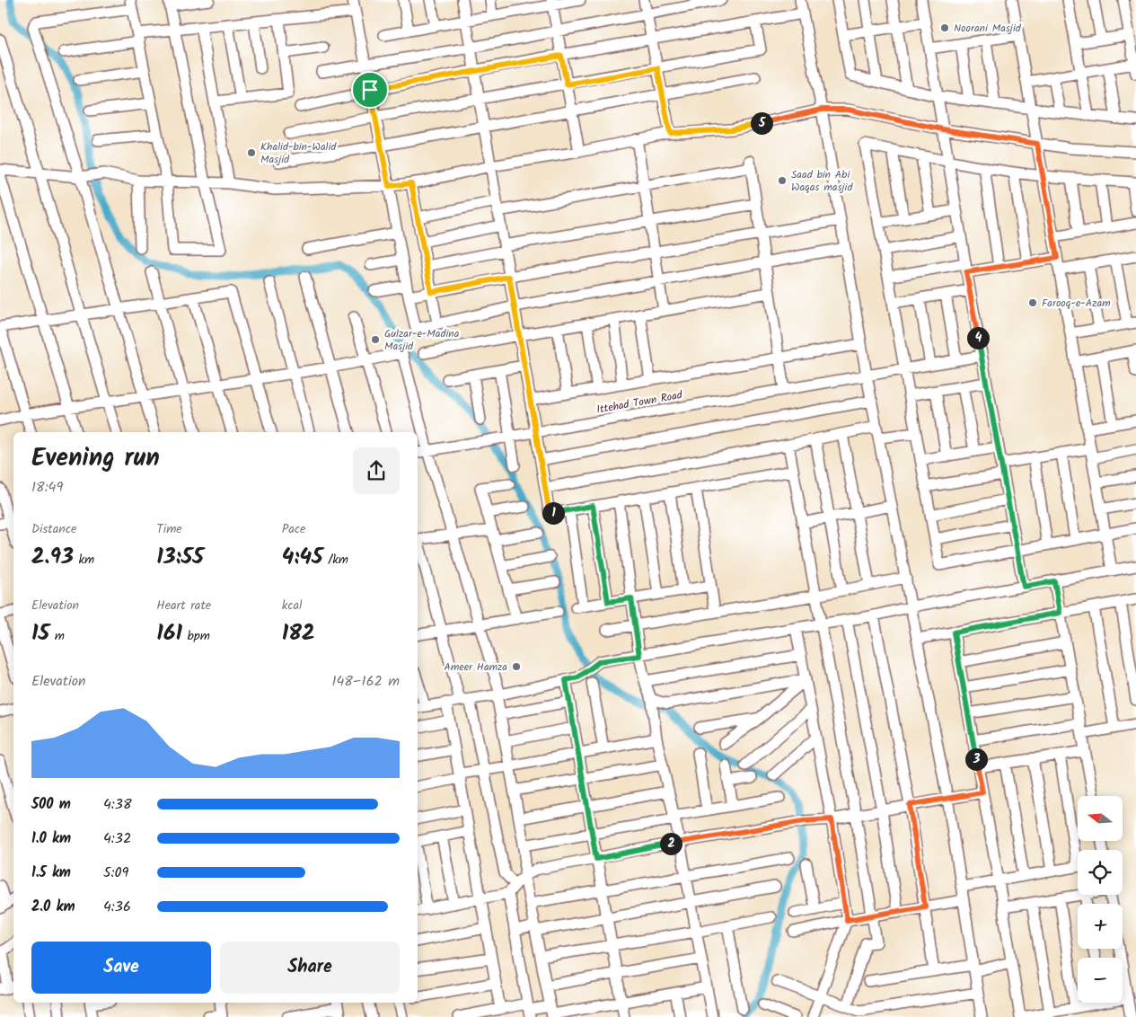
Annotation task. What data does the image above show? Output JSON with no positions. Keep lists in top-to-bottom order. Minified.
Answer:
{"streets":{"street":["Ittehad Town Road"]},"places":["Noorani Masjid","Khalid-bin-Walid Masjid","Saad bin Abi Waqas masjid","Farooq-e-Azam","Gulzar-e-Madina Masjid","Ameer Hamza"],"north":"left","page":{"pins":["5","4","1","3","2"],"heading":["Evening run","18:49"],"stats":[["Distance","2.93 km"],["Time","13:55"],["Pace","4:45 /km"],["Elevation","15 m"],["Heart rate","161 bpm"],["kcal","182"]],"chart":["Elevation","148–162 m"],"list":[{"name":"500 m","note":"4:38"},{"name":"1.0 km","note":"4:32"},{"name":"1.5 km","note":"5:09"},{"name":"2.0 km","note":"4:36"}],"map_buttons":["+","−"],"buttons":["Save","Share"]}}
